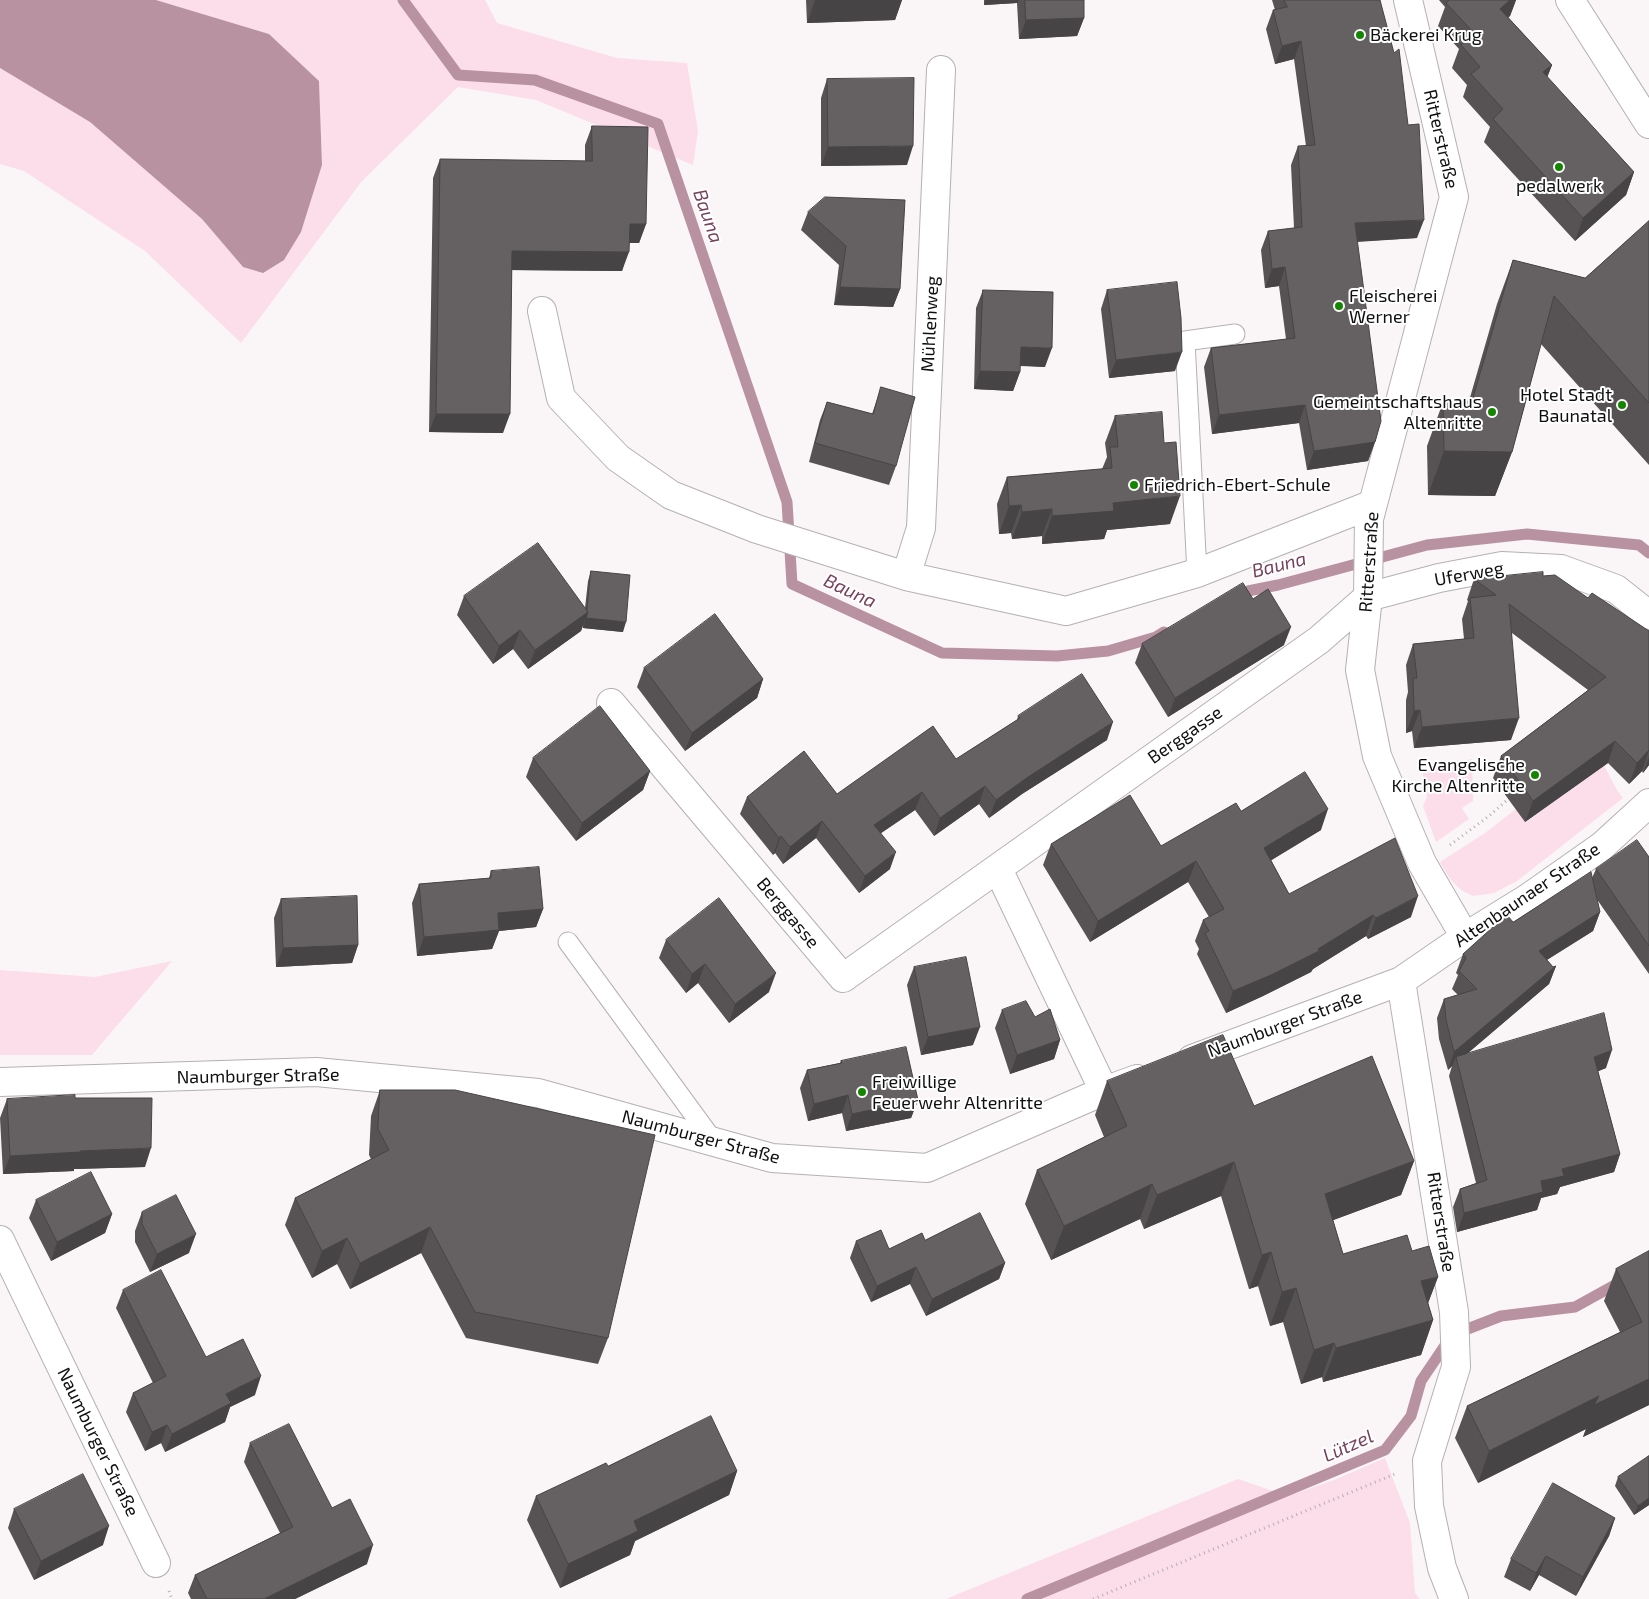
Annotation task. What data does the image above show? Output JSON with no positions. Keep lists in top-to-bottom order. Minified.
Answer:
{"streets":{"street":["Ritterstraße","Mühlenweg","Uferweg","Berggasse","Altenbaunaer Straße","Naumburger Straße"]},"crossings":[["Ritterstraße","Uferweg"],["Ritterstraße","Berggasse"],["Ritterstraße","Altenbaunaer Straße"],["Ritterstraße","Naumburger Straße"],["Uferweg","Berggasse"],["Altenbaunaer Straße","Naumburger Straße"]],"water":["Bauna","Lützel"],"places":["Bäckerei Krug","pedalwerk","Fleischerei Werner","Hotel Stadt Baunatal","Gemeintschaftshaus Altenritte","Friedrich-Ebert-Schule","Evangelische Kirche Altenritte","Freiwillige Feuerwehr Altenritte"]}
